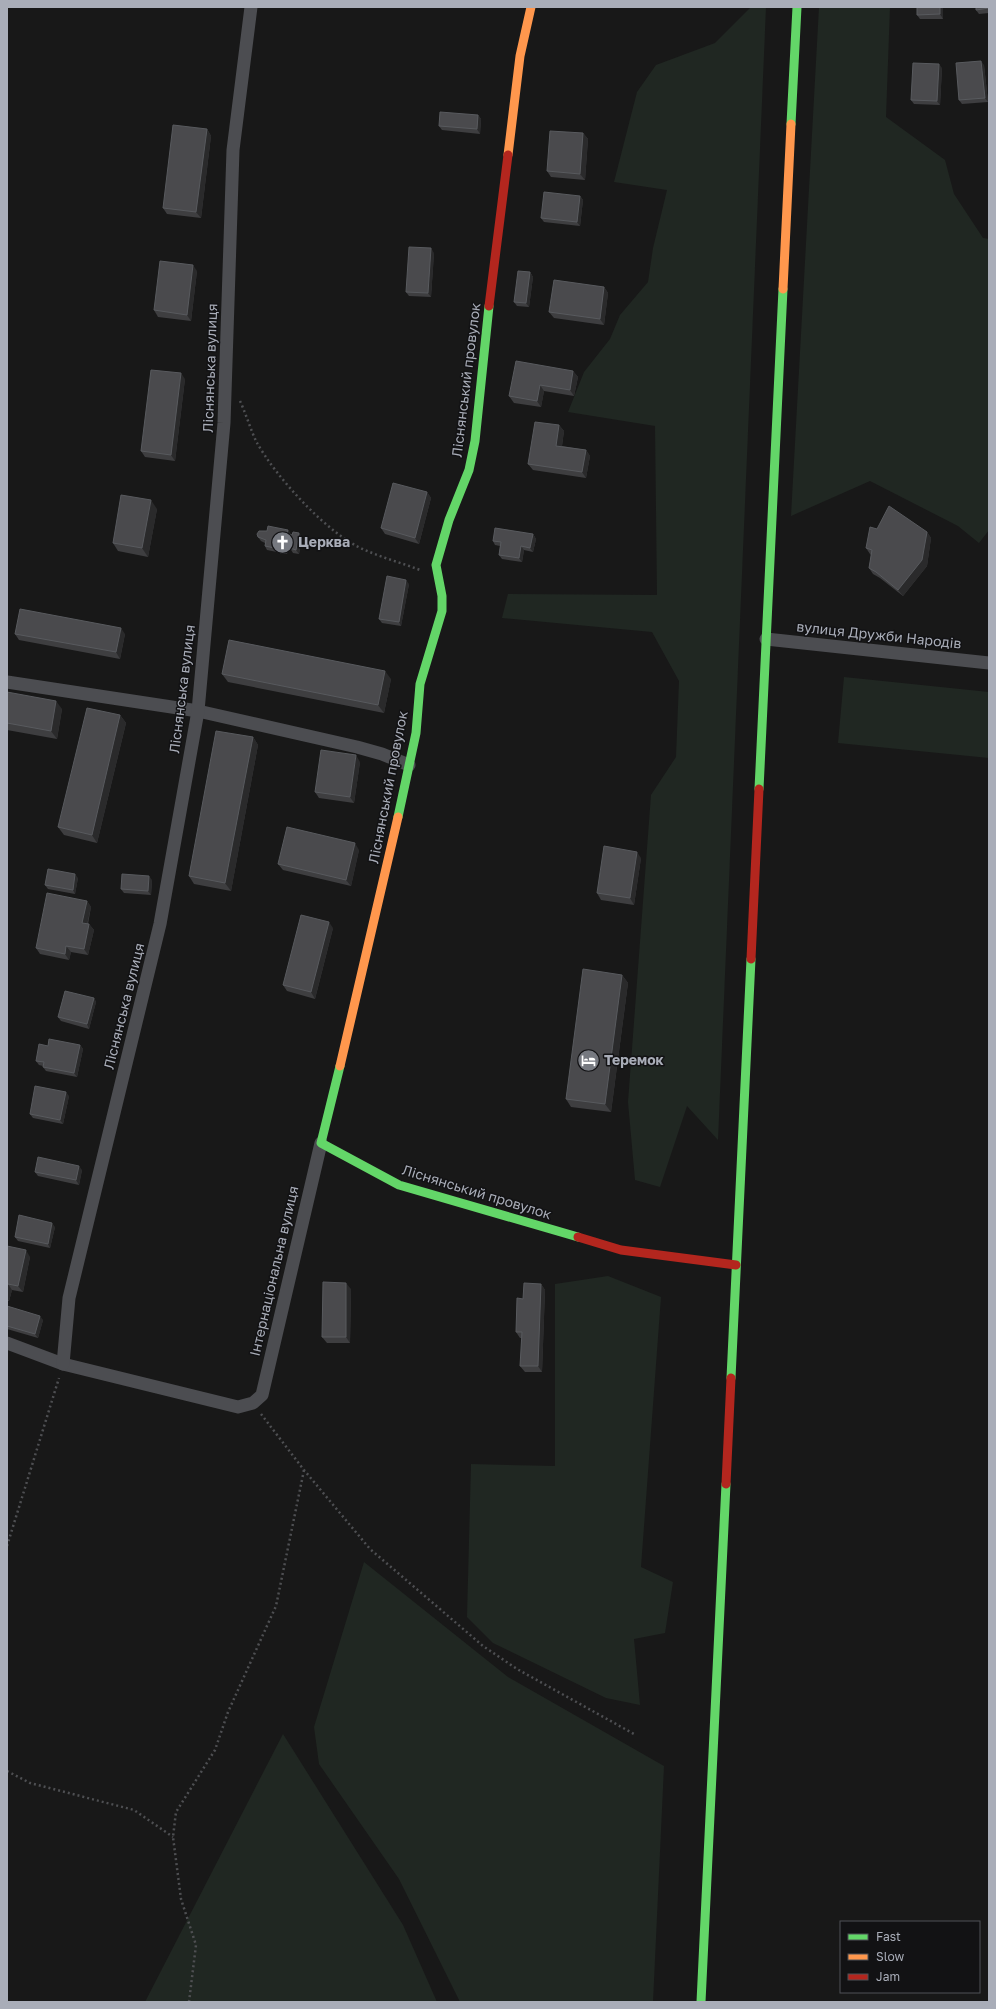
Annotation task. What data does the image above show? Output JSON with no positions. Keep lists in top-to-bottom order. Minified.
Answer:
{"streets":{"main road":["Ліснянський провулок"],"street":["Ліснянська вулиця","вулиця Дружби Народів","Інтернаціональна вулиця"]},"crossings":[["Ліснянський провулок","Інтернаціональна вулиця"]],"places":{"church":["Церква"],"hotel":["Теремок"]},"legend":["Fast","Slow","Jam"]}
